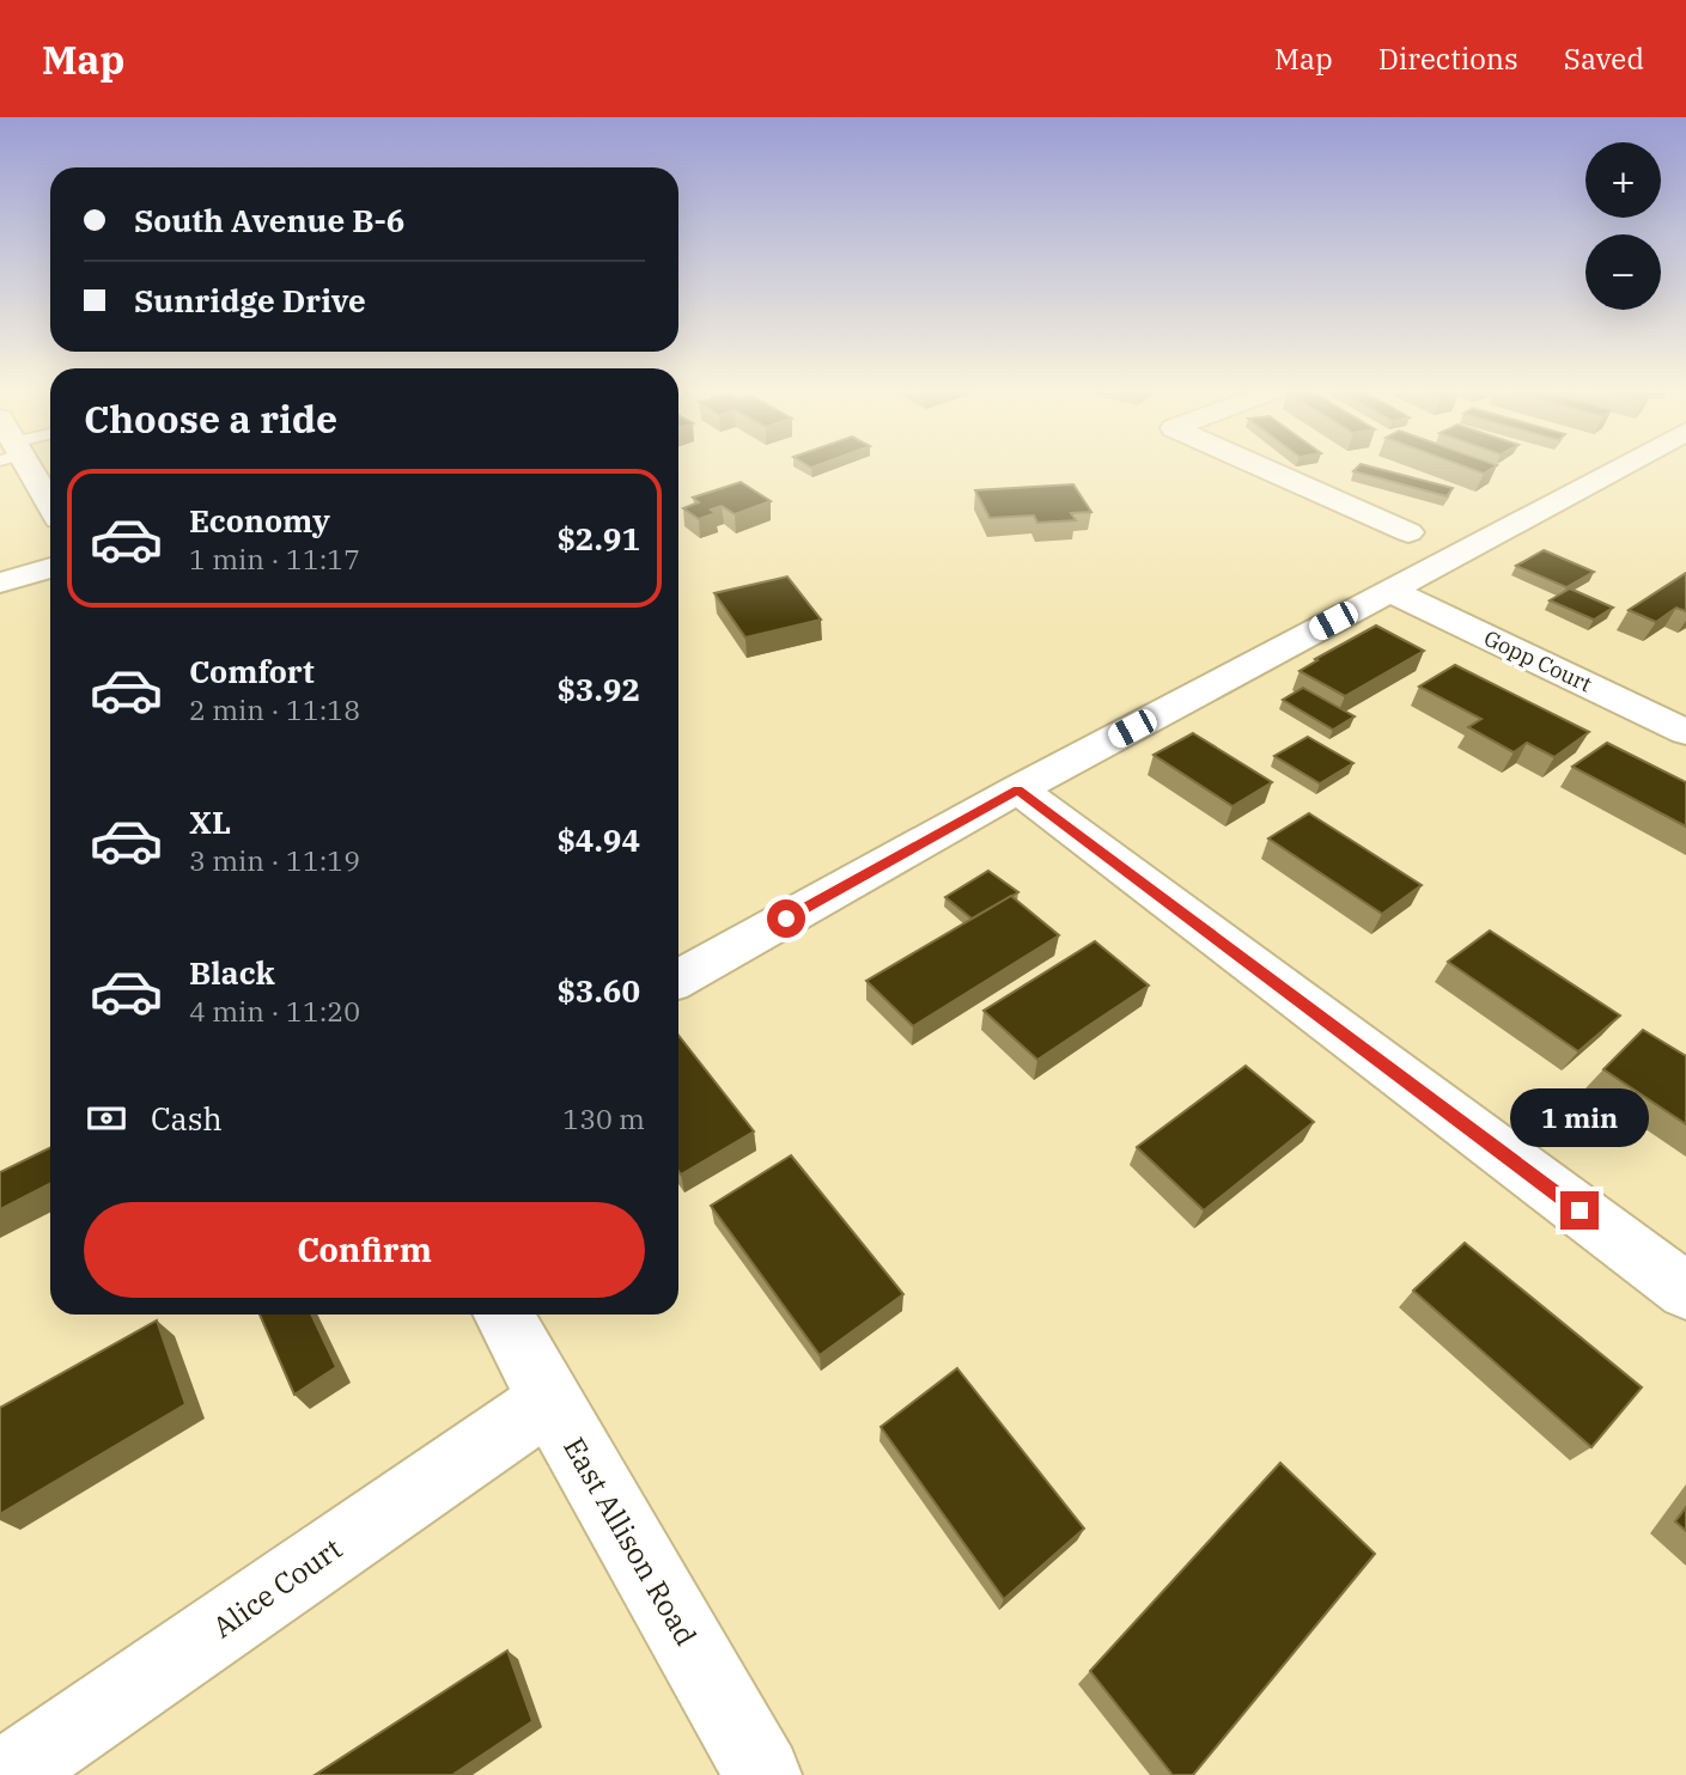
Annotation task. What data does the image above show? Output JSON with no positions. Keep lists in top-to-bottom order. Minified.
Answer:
{"streets":{"street":["Gopp Court","East Allison Road","Alice Court"]},"crossings":[["East Allison Road","Alice Court"]],"page":{"header":"Map","nav":["Map","Directions","Saved"],"map_buttons":["+","−"],"banner":["South Avenue B-6","Sunridge Drive"],"heading":"Choose a ride","list":[{"name":"Economy","note":"1 min · 11:17","value":"$2.91"},{"name":"Comfort","note":"2 min · 11:18","value":"$3.92"},{"name":"XL","note":"3 min · 11:19","value":"$4.94"},{"name":"Black","note":"4 min · 11:20","value":"$3.60"}],"pay":["Cash","130 m"],"bubble":"1 min","buttons":"Confirm"}}
